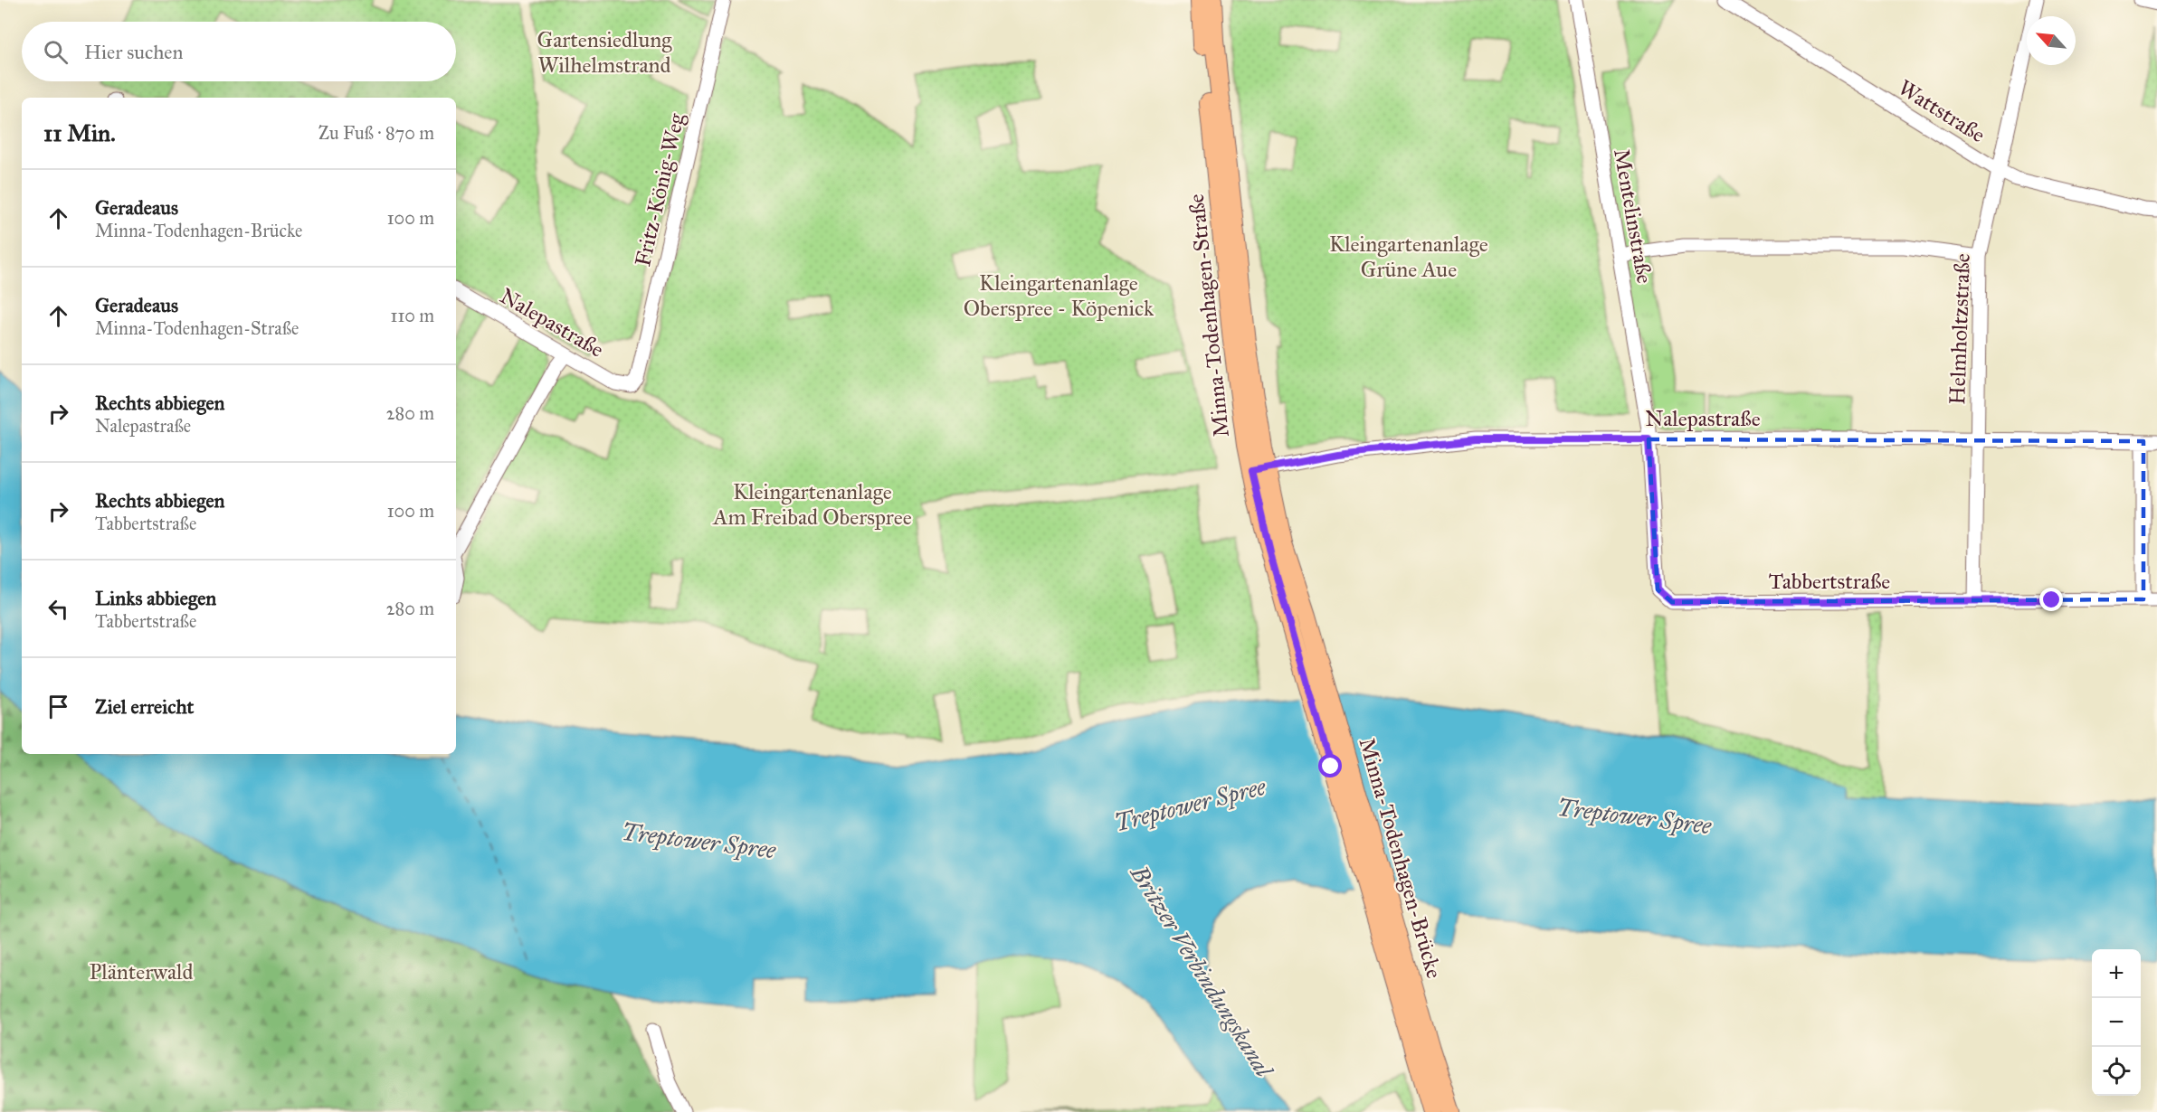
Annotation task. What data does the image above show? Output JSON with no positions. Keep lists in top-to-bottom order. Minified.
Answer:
{"streets":{"main road":["Minna-Todenhagen-Straße","Minna-Todenhagen-Brücke"],"street":["Wattstraße","Fritz-König-Weg","Mentelinstraße","Nalepastraße","Helmholtzstraße","Tabbertstraße"]},"crossings":[["Wattstraße","Helmholtzstraße"],["Fritz-König-Weg","Nalepastraße"],["Mentelinstraße","Nalepastraße"],["Mentelinstraße","Tabbertstraße"],["Minna-Todenhagen-Straße","Nalepastraße"],["Minna-Todenhagen-Straße","Minna-Todenhagen-Brücke"],["Nalepastraße","Helmholtzstraße"],["Nalepastraße","Tabbertstraße"],["Helmholtzstraße","Tabbertstraße"]],"water":["Treptower Spree","Britzer Verbindungskanal"],"parks":["Gartensiedlung Wilhelmstrand","Kleingartenanlage Grüne Aue","Kleingartenanlage Oberspree - Köpenick","Kleingartenanlage Am Freibad Oberspree","Plänterwald"],"north":"top left","page":{"search":"Hier suchen","heading":["11 Min.","Zu Fuß · 870 m"],"list":[["Geradeaus","Minna-Todenhagen-Brücke","100 m"],["Geradeaus","Minna-Todenhagen-Straße","110 m"],["Rechts abbiegen","Nalepastraße","280 m"],["Rechts abbiegen","Tabbertstraße","100 m"],["Links abbiegen","Tabbertstraße","280 m"],"Ziel erreicht"],"map_buttons":["+","−"]}}
